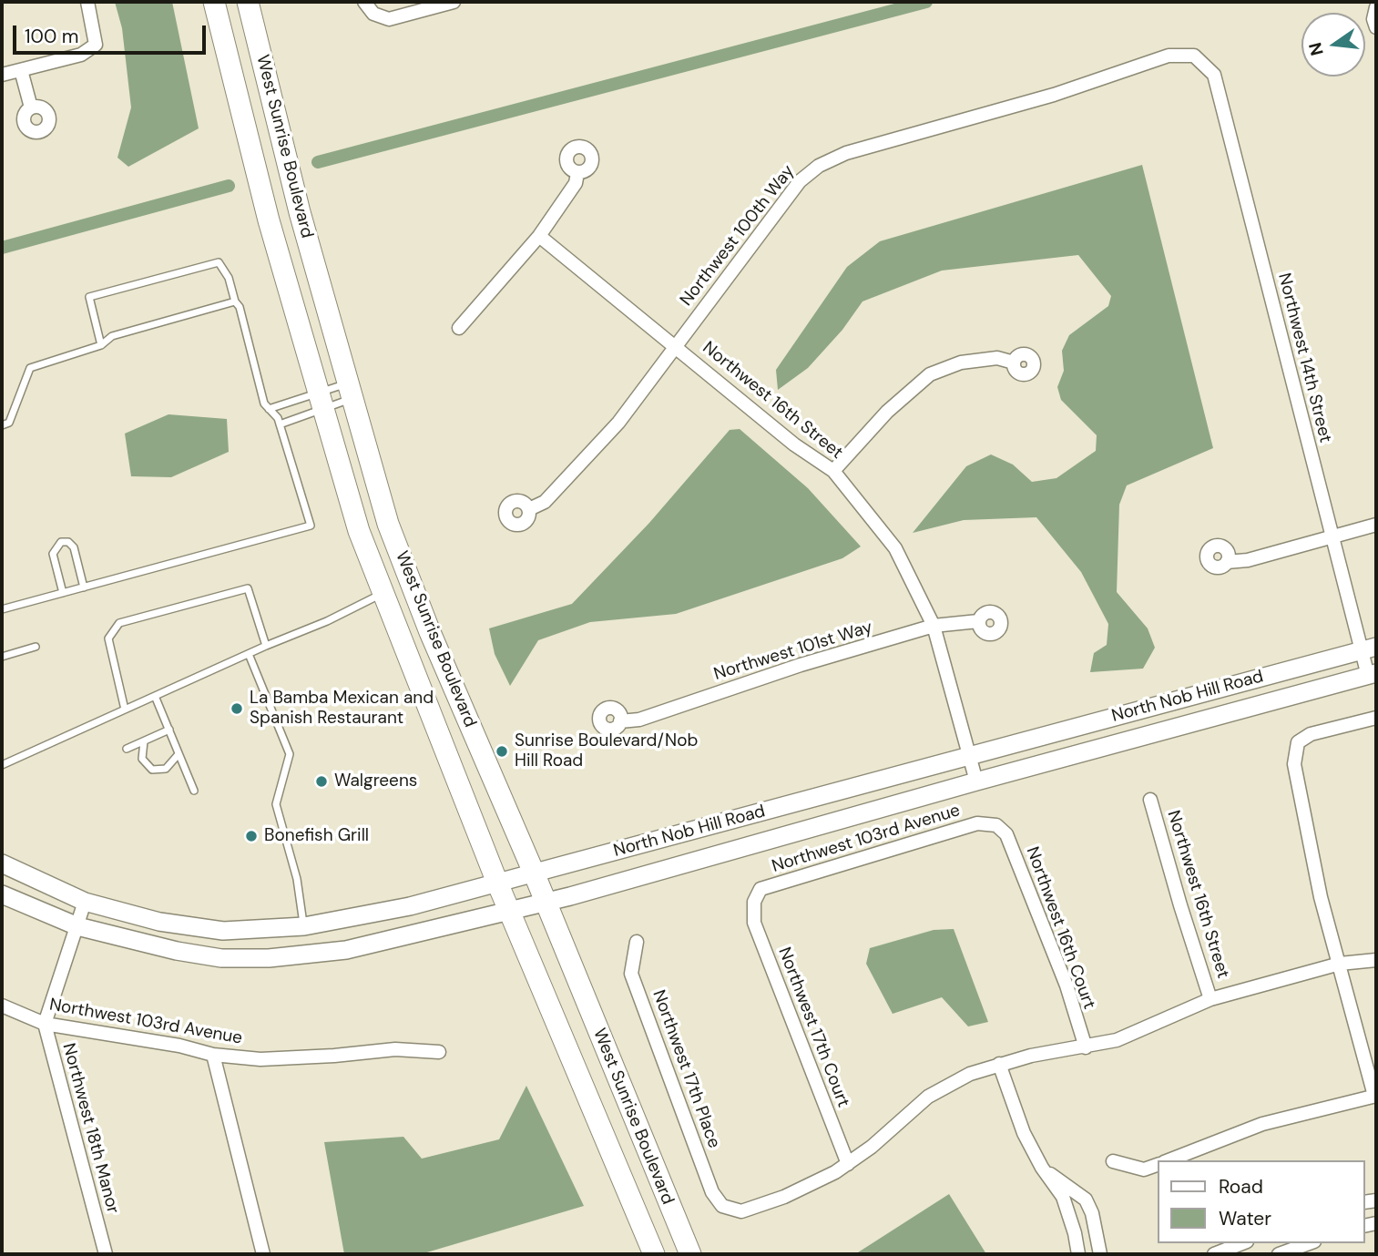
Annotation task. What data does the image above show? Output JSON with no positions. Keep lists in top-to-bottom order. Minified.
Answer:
{"streets":{"highway":["West Sunrise Boulevard"],"main road":["North Nob Hill Road"],"street":["Northwest 100th Way","Northwest 14th Street","Northwest 16th Street","Northwest 101st Way","Northwest 103rd Avenue","Northwest 16th Court","Northwest 17th Court","Northwest 17th Place","Northwest 18th Manor"]},"crossings":[["West Sunrise Boulevard","North Nob Hill Road"],["Northwest 100th Way","Northwest 14th Street"],["Northwest 100th Way","Northwest 16th Street"],["Northwest 14th Street","North Nob Hill Road"],["Northwest 16th Street","Northwest 101st Way"],["Northwest 16th Street","North Nob Hill Road"],["North Nob Hill Road","Northwest 18th Manor"],["Northwest 103rd Avenue","Northwest 16th Court"],["Northwest 103rd Avenue","Northwest 17th Court"],["Northwest 103rd Avenue","Northwest 18th Manor"],["Northwest 17th Court","Northwest 17th Place"]],"places":["La Bamba Mexican and Spanish Restaurant","Sunrise Boulevard/Nob Hill Road","Walgreens","Bonefish Grill"],"legend":["Road","Water"],"scale_bar":"100 m","north":"left"}
